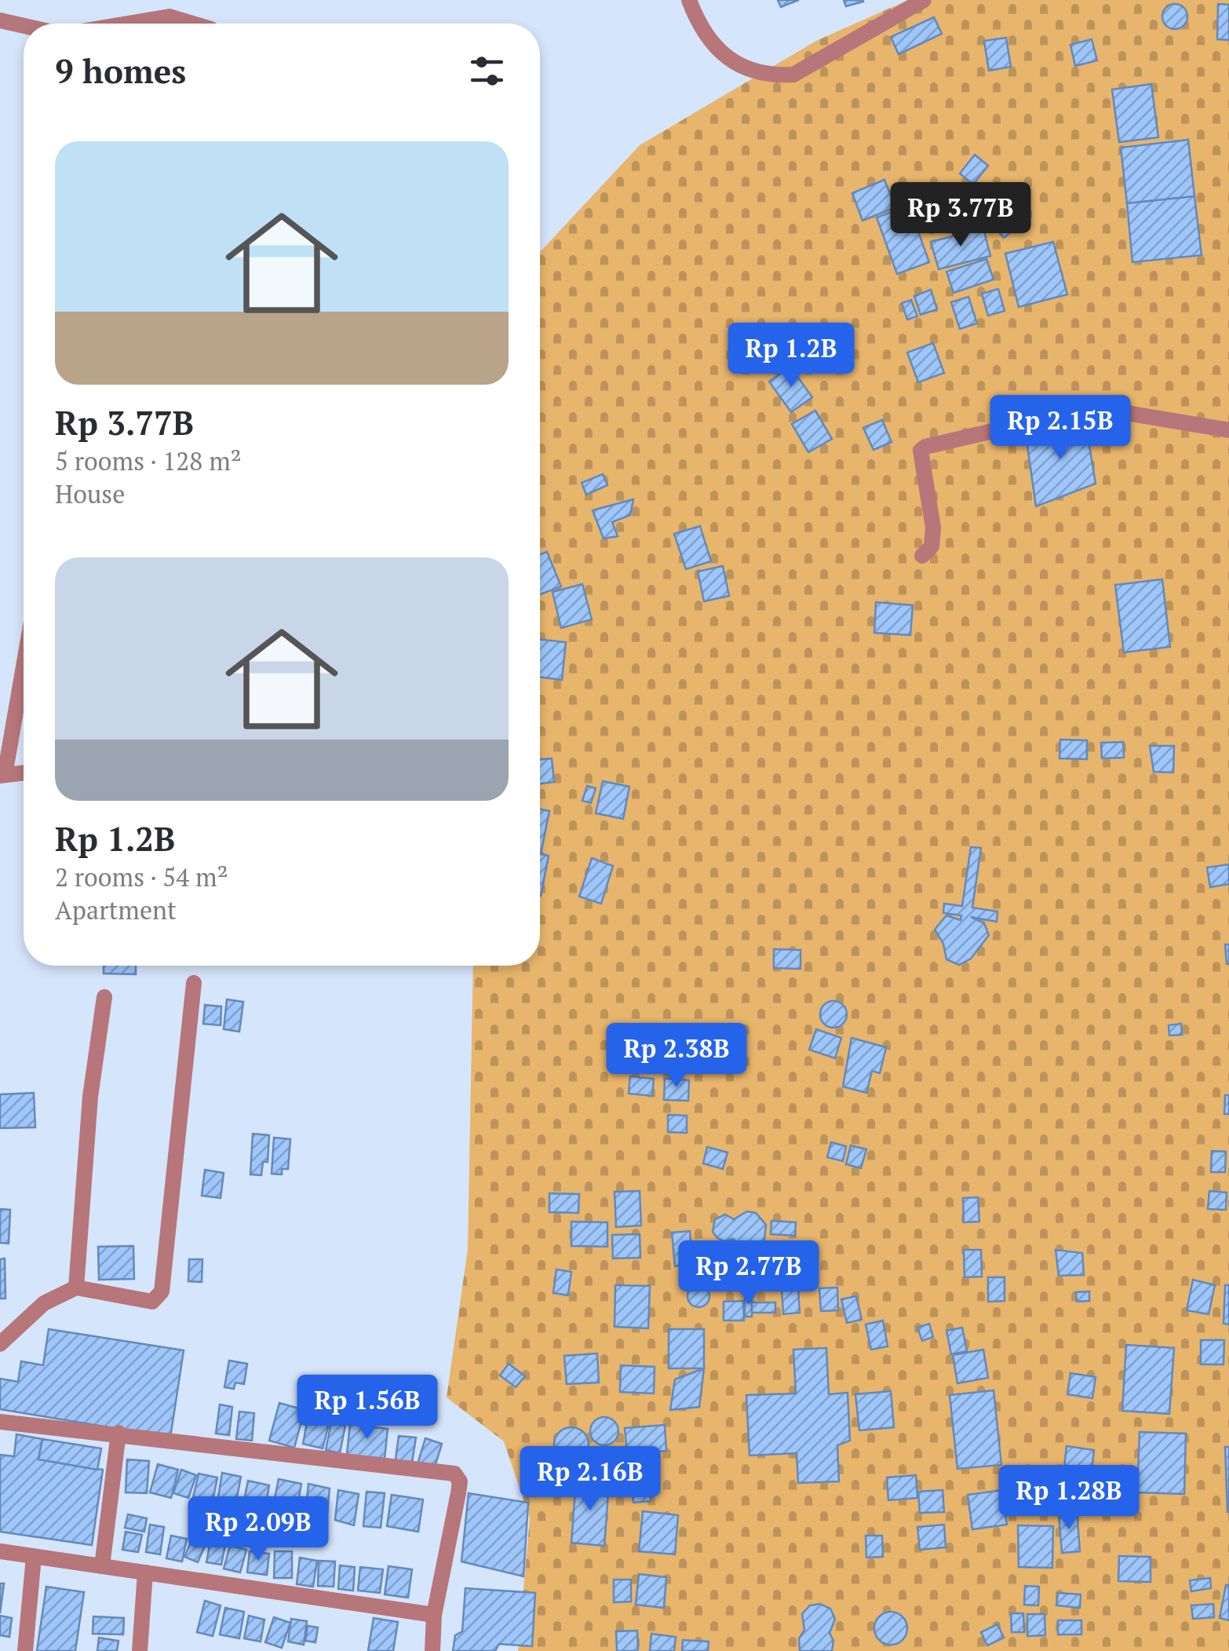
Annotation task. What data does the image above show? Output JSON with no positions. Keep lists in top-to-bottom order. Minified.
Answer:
{"page":{"heading":"9 homes","list":[{"name":"Rp 3.77B","note":"5 rooms · 128 m² · House"},{"name":"Rp 1.2B","note":"2 rooms · 54 m² · Apartment"}],"price":["Rp 3.77B","Rp 1.2B","Rp 2.15B","Rp 2.38B","Rp 2.77B","Rp 1.56B","Rp 2.16B","Rp 1.28B","Rp 2.09B"]}}
